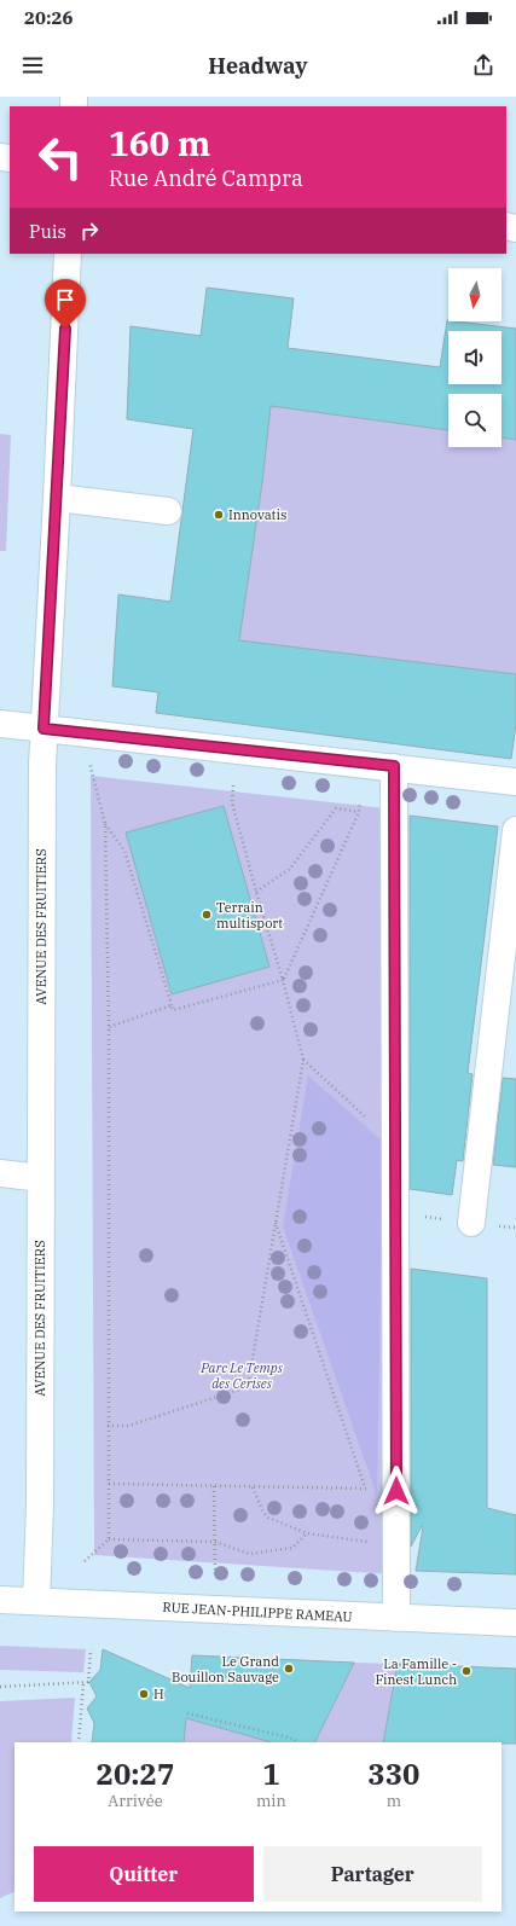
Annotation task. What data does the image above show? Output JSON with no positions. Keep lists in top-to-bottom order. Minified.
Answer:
{"streets":{"street":["AVENUE DES FRUITIERS","RUE JEAN-PHILIPPE RAMEAU"]},"crossings":[["AVENUE DES FRUITIERS","RUE JEAN-PHILIPPE RAMEAU"]],"parks":["Parc Le Temps des Cerises"],"places":["Innovatis","Terrain multisport","Le Grand Bouillon Sauvage","La Famille - Finest Lunch","H"],"north":"bottom","page":{"status":"20:26","header":"Headway","turn":["160 m","Rue André Campra"],"then":"Puis","eta":["20:27","Arrivée","1","min","330","m"],"buttons":["Quitter","Partager"]}}
